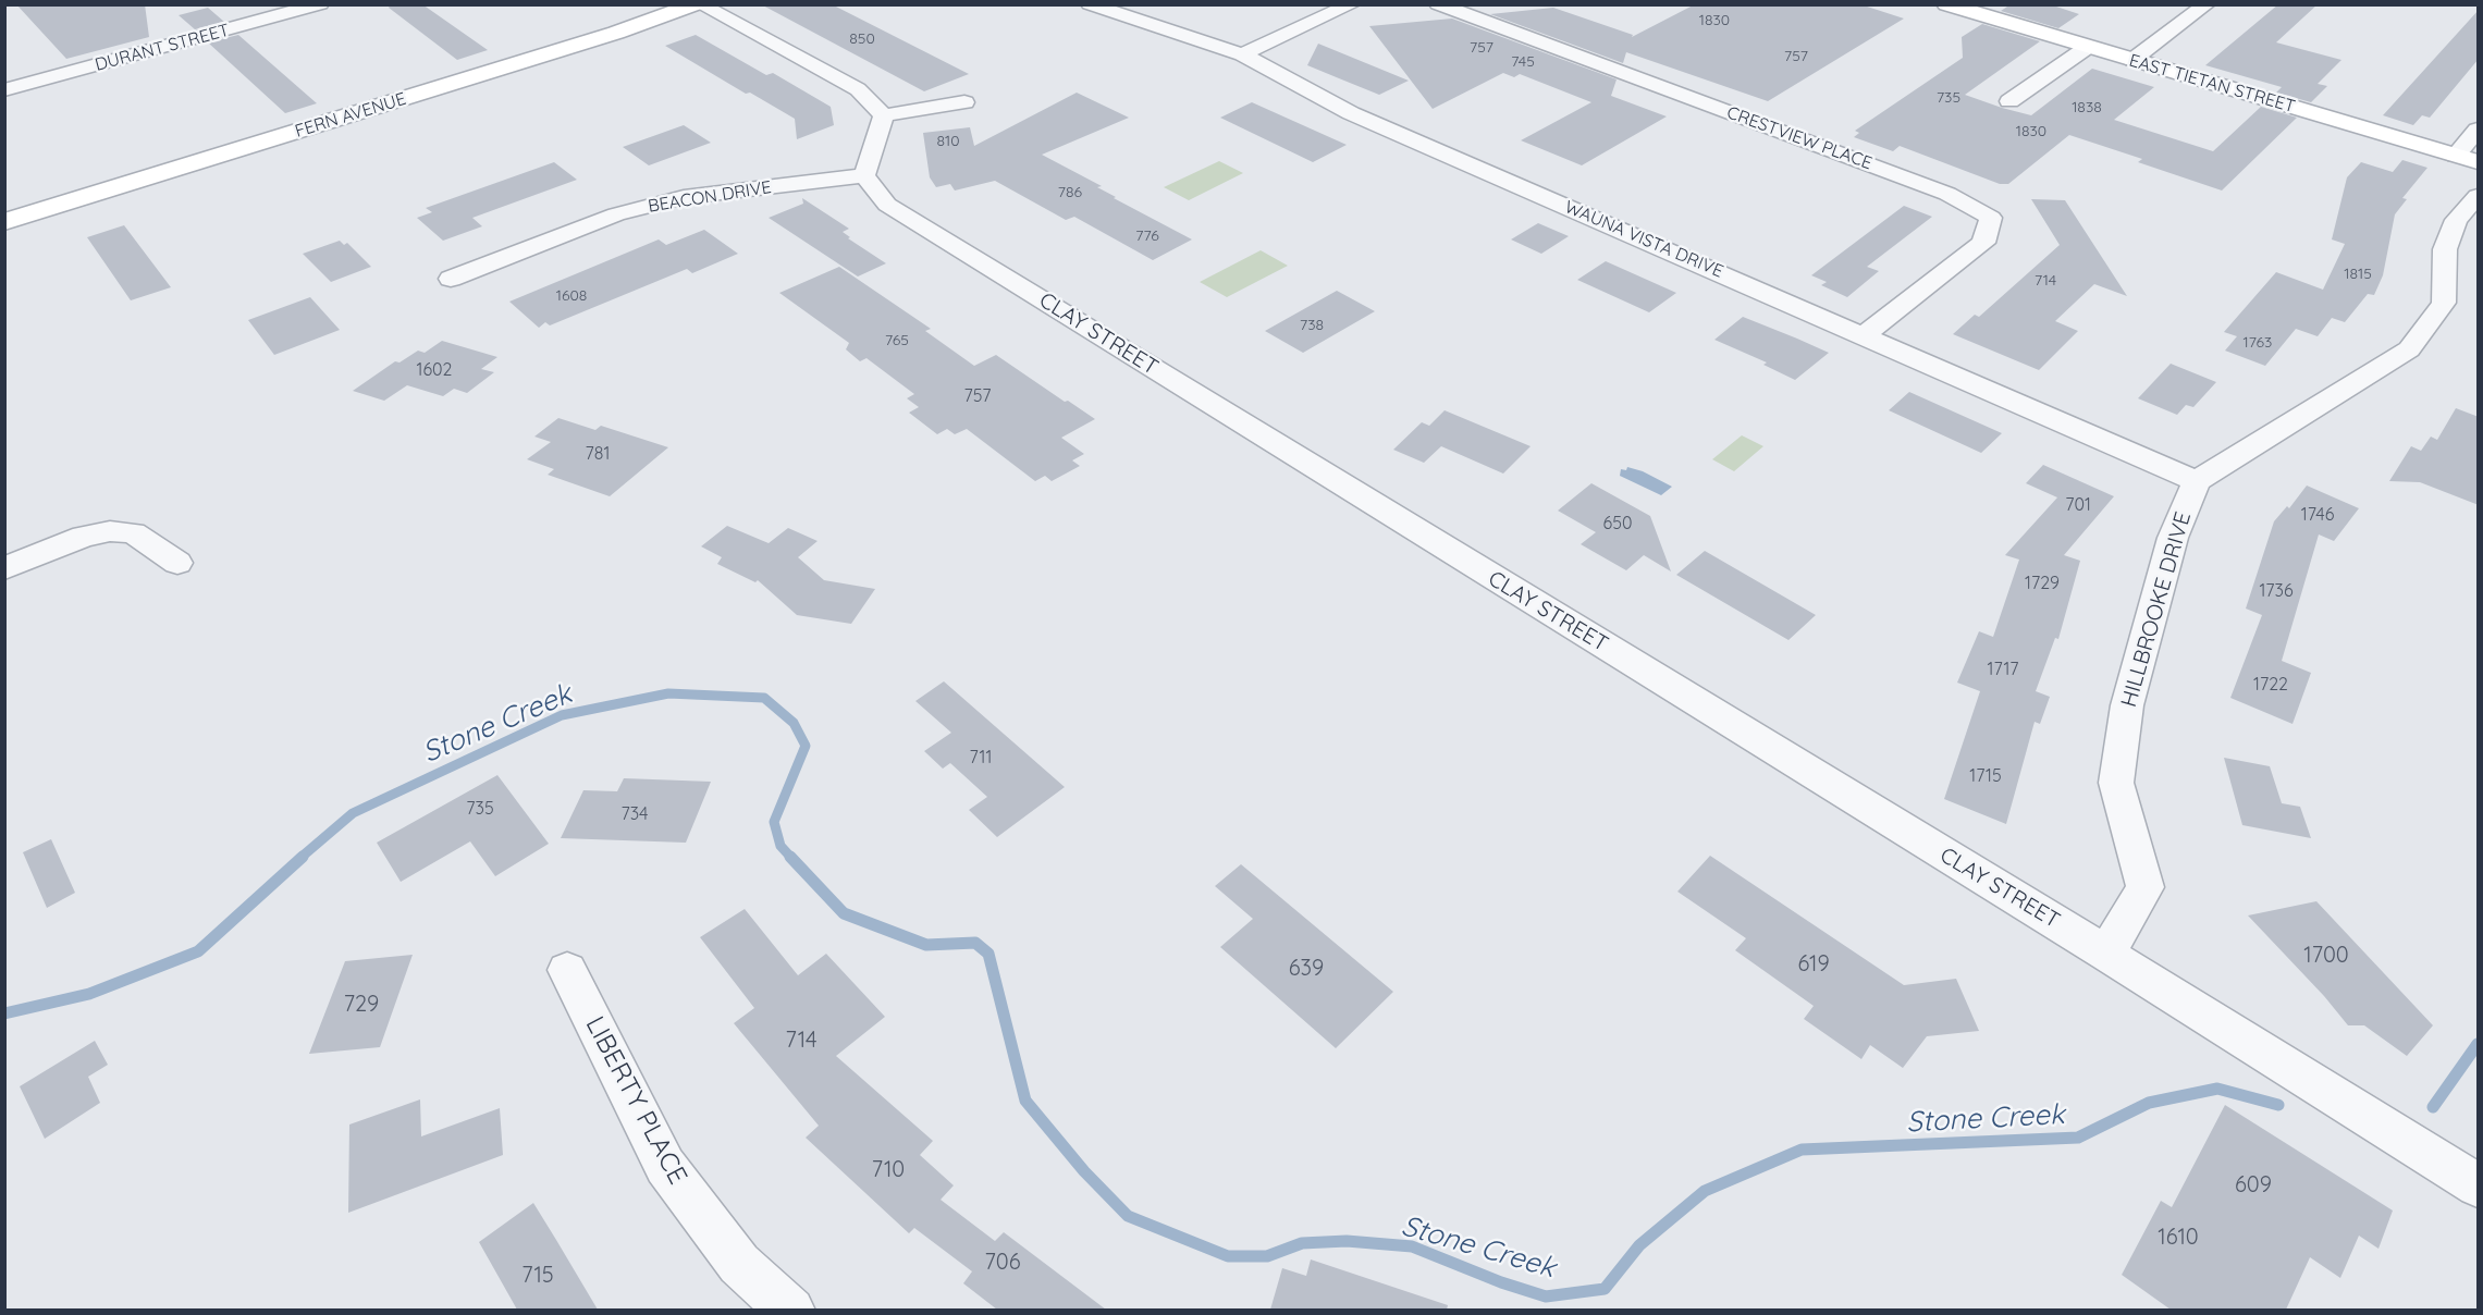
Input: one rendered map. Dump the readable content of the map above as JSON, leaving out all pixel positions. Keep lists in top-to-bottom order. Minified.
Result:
{"streets":{"main road":["EAST TIETAN STREET","FERN AVENUE"],"street":["DURANT STREET","CRESTVIEW PLACE","BEACON DRIVE","WAUNA VISTA DRIVE","CLAY STREET","HILLBROOKE DRIVE","LIBERTY PLACE"]},"crossings":[["CRESTVIEW PLACE","WAUNA VISTA DRIVE"],["BEACON DRIVE","CLAY STREET"],["WAUNA VISTA DRIVE","HILLBROOKE DRIVE"],["CLAY STREET","HILLBROOKE DRIVE"]],"water":["Stone Creek"],"house_numbers":["1830","850","757","757","745","735","1838","1830","810","786","776","1815","714","1608","738","765","1763","1602","757","781","701","1746","650","1729","1736","1717","1722","711","1715","735","734","1700","619","639","729","714","710","609","1610","706","715"]}
